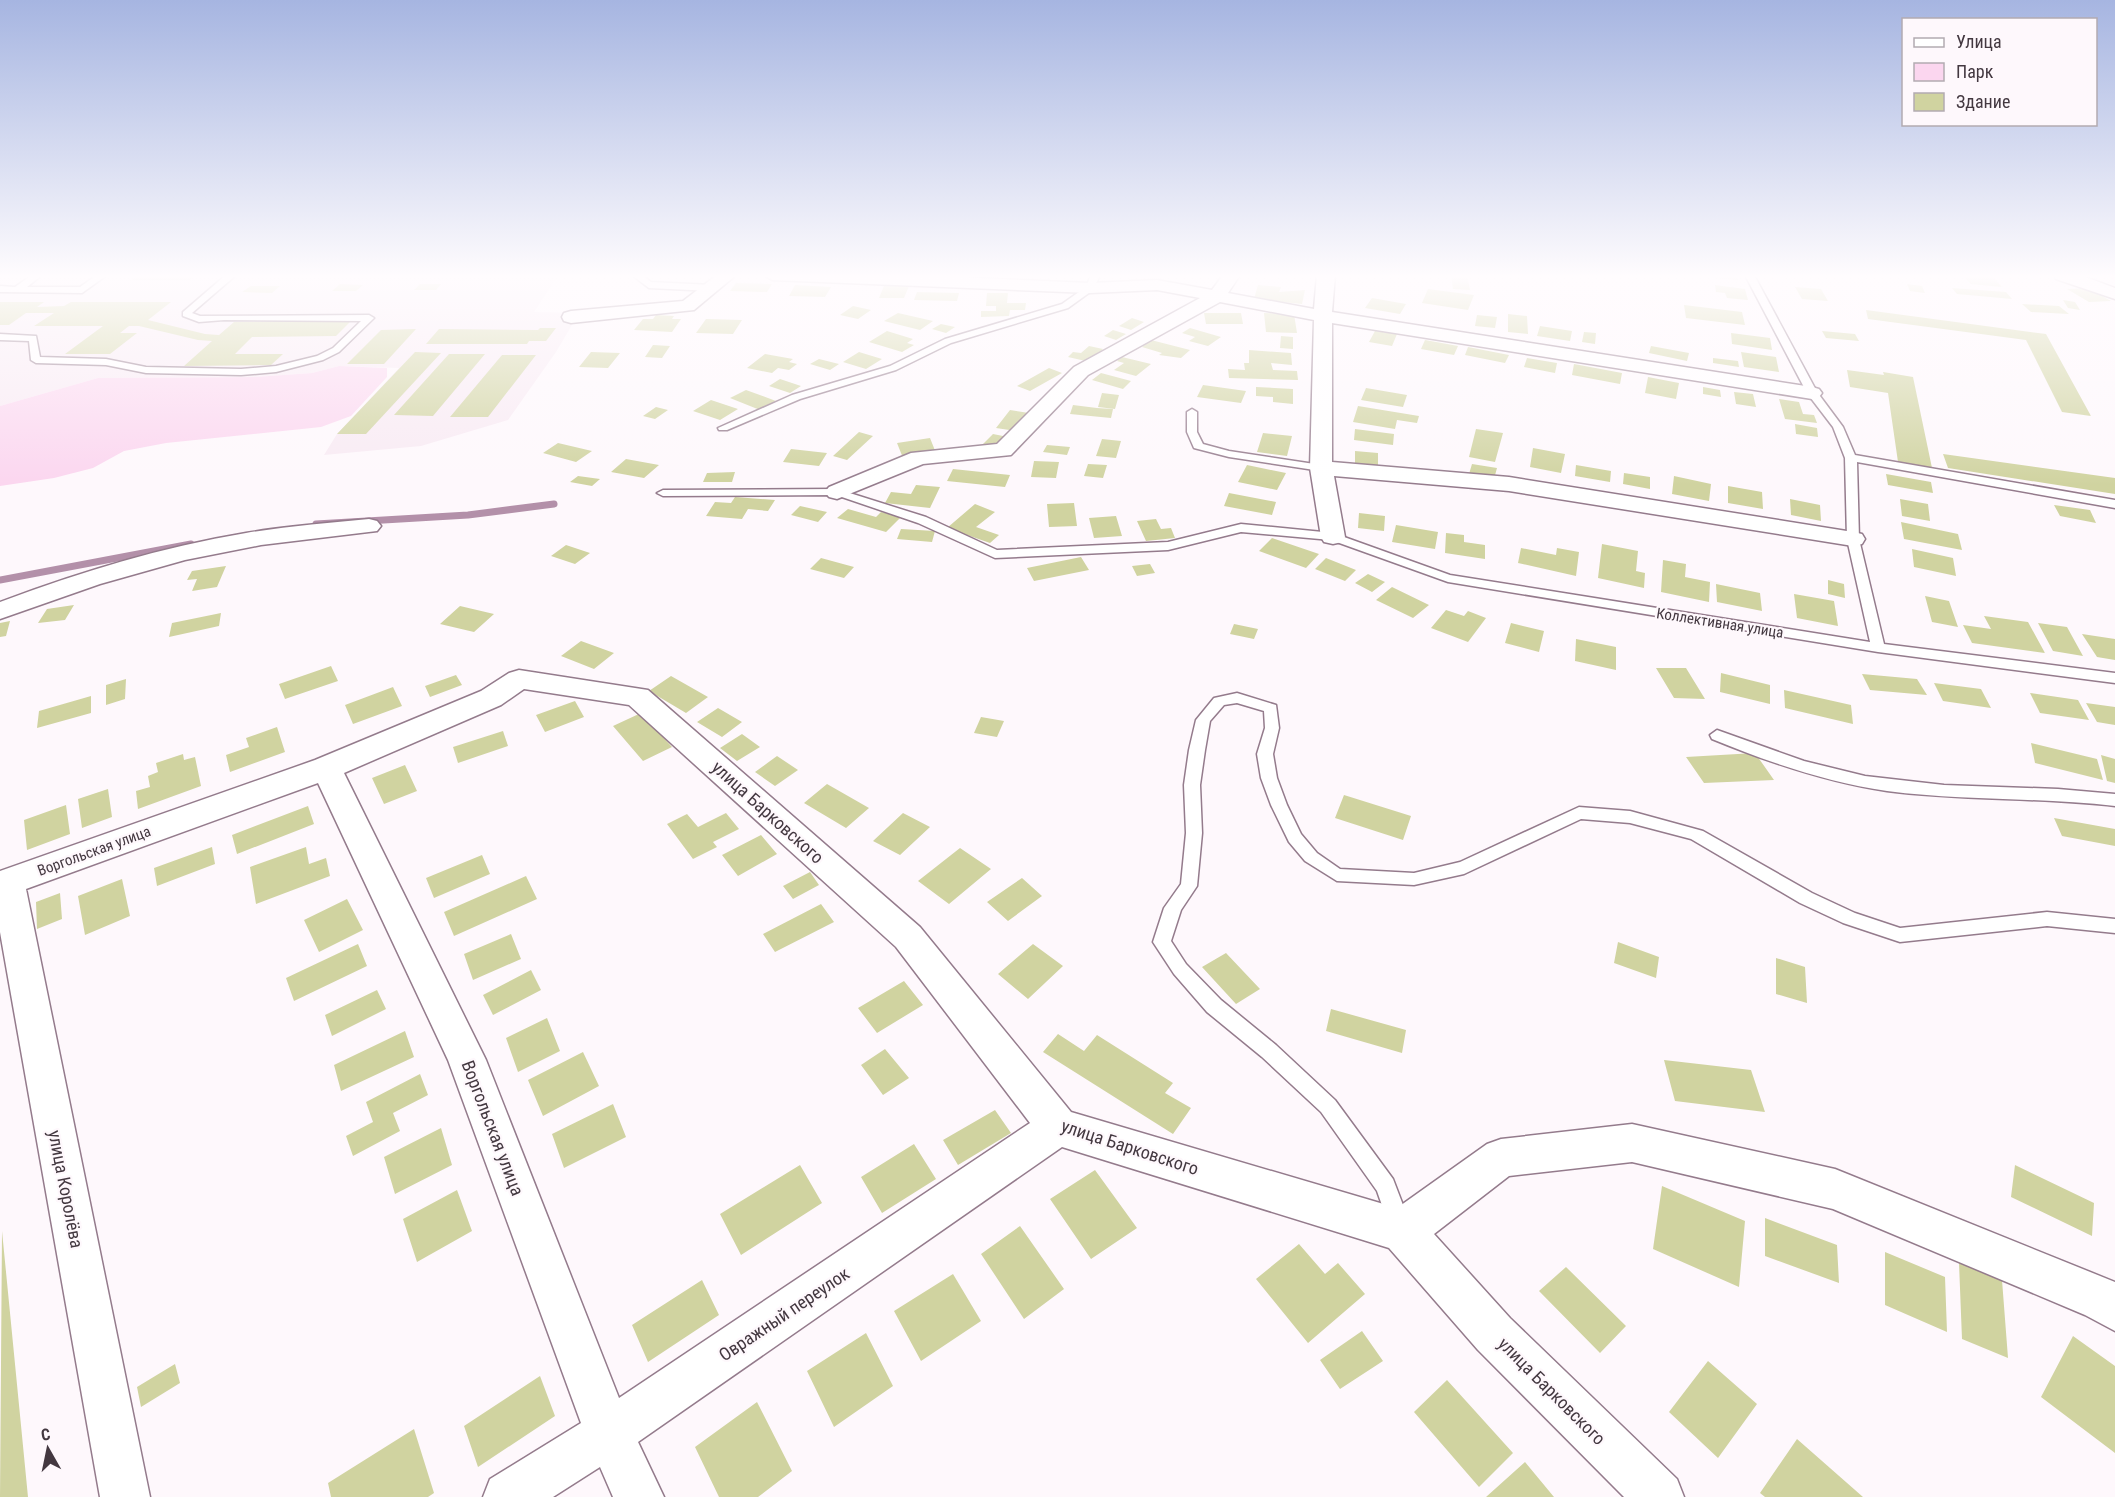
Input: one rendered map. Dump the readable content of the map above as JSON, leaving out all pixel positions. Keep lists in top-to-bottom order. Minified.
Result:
{"streets":{"street":["улица Барковского","Воргольская улица","улица Королёва","Овражный переулок"],"lane":["Коллективная улица"]},"crossings":[["улица Барковского","Воргольская улица"],["улица Барковского","Овражный переулок"],["Воргольская улица","улица Королёва"],["Воргольская улица","Овражный переулок"]],"legend":["Улица","Парк","Здание"],"north":"top"}
